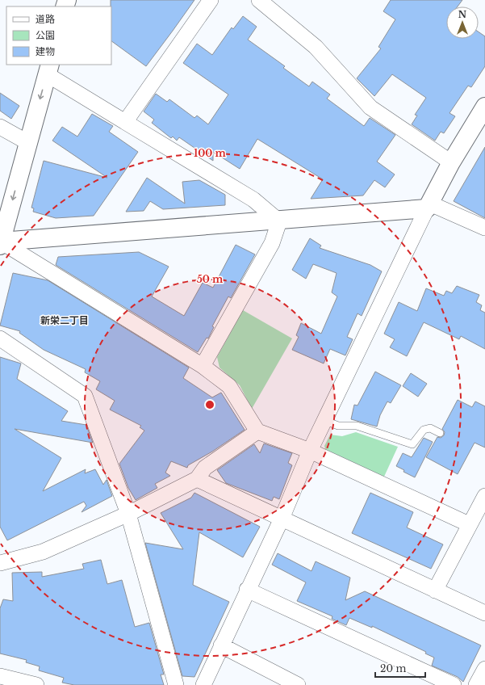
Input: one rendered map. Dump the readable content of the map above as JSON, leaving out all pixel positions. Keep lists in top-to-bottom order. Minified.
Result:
{"districts":["新栄二丁目"],"legend":["道路","公園","建物"],"scale_bar":"20 m","north":"top","rings":["100 m","50 m"]}
